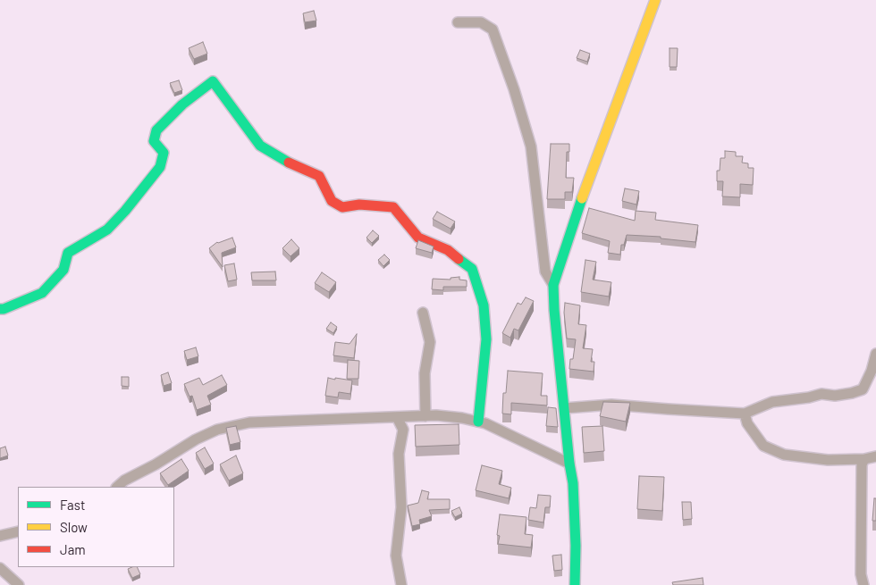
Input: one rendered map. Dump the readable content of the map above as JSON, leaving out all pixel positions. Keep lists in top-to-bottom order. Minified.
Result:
{"legend":["Fast","Slow","Jam"]}
